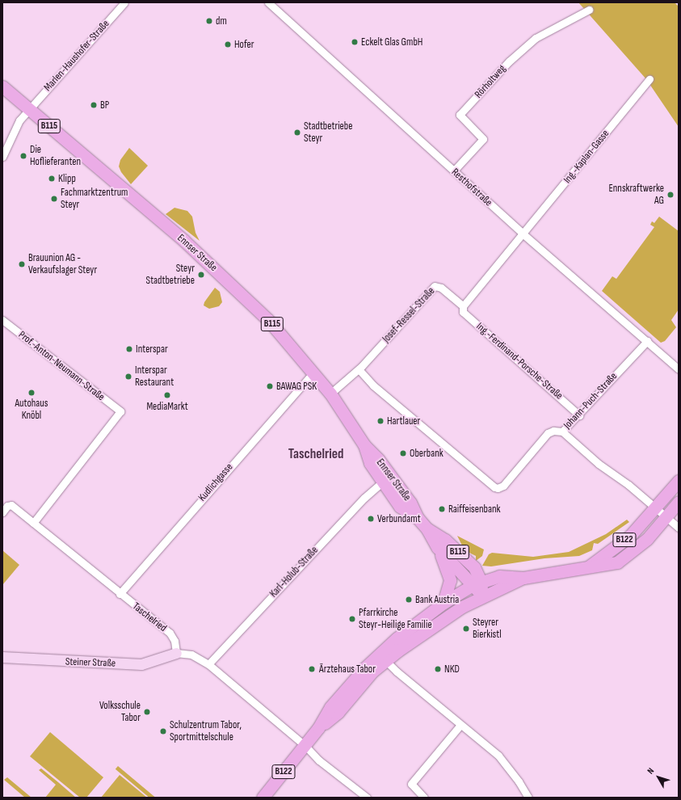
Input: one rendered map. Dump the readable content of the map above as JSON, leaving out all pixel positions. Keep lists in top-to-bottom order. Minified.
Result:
{"streets":{"main road":["B115","Ennser Straße","B122"],"street":["Marlen-Haushofer-Straße","Rörholtweg","Ing.-Kaplan-Gasse","Resthofstraße","Josef-Ressel-Straße","Ing.-Ferdinand-Porsche-Straße","Prof.-Anton-Neumann-Straße","Johann-Puch-Straße","Kudlichgasse","Karl-Holub-Straße","Taschelried","Steiner Straße"]},"crossings":[["Marlen-Haushofer-Straße","Ennser Straße"],["Rörholtweg","Resthofstraße"],["Ing.-Kaplan-Gasse","Resthofstraße"],["Resthofstraße","Johann-Puch-Straße"],["Ennser Straße","Josef-Ressel-Straße"],["Ennser Straße","Kudlichgasse"],["Ennser Straße","B122"],["Ennser Straße","Karl-Holub-Straße"],["Josef-Ressel-Straße","Ing.-Ferdinand-Porsche-Straße"],["Josef-Ressel-Straße","Johann-Puch-Straße"],["Ing.-Ferdinand-Porsche-Straße","Johann-Puch-Straße"],["Prof.-Anton-Neumann-Straße","Taschelried"],["Kudlichgasse","Taschelried"],["Taschelried","Steiner Straße"]],"districts":["Taschelried"],"places":["dm","Eckelt Glas GmbH","Hofer","BP","Stadtbetriebe Steyr","Die Hoflieferanten","Klipp","Ennskraftwerke AG","Fachmarktzentrum Steyr","Brauunion AG - Verkaufslager Steyr","Steyr Stadtbetriebe","Interspar","Interspar Restaurant","BAWAG PSK","Autohaus Knöbl","MediaMarkt","Hartlauer","Oberbank","Raiffeisenbank","Verbundamt","Bank Austria","Pfarrkirche Steyr-Heilige Familie","Steyrer Bierkistl","Ärztehaus Tabor","NKD","Volksschule Tabor","Schulzentrum Tabor, Sportmittelschule"],"north":"top left"}
